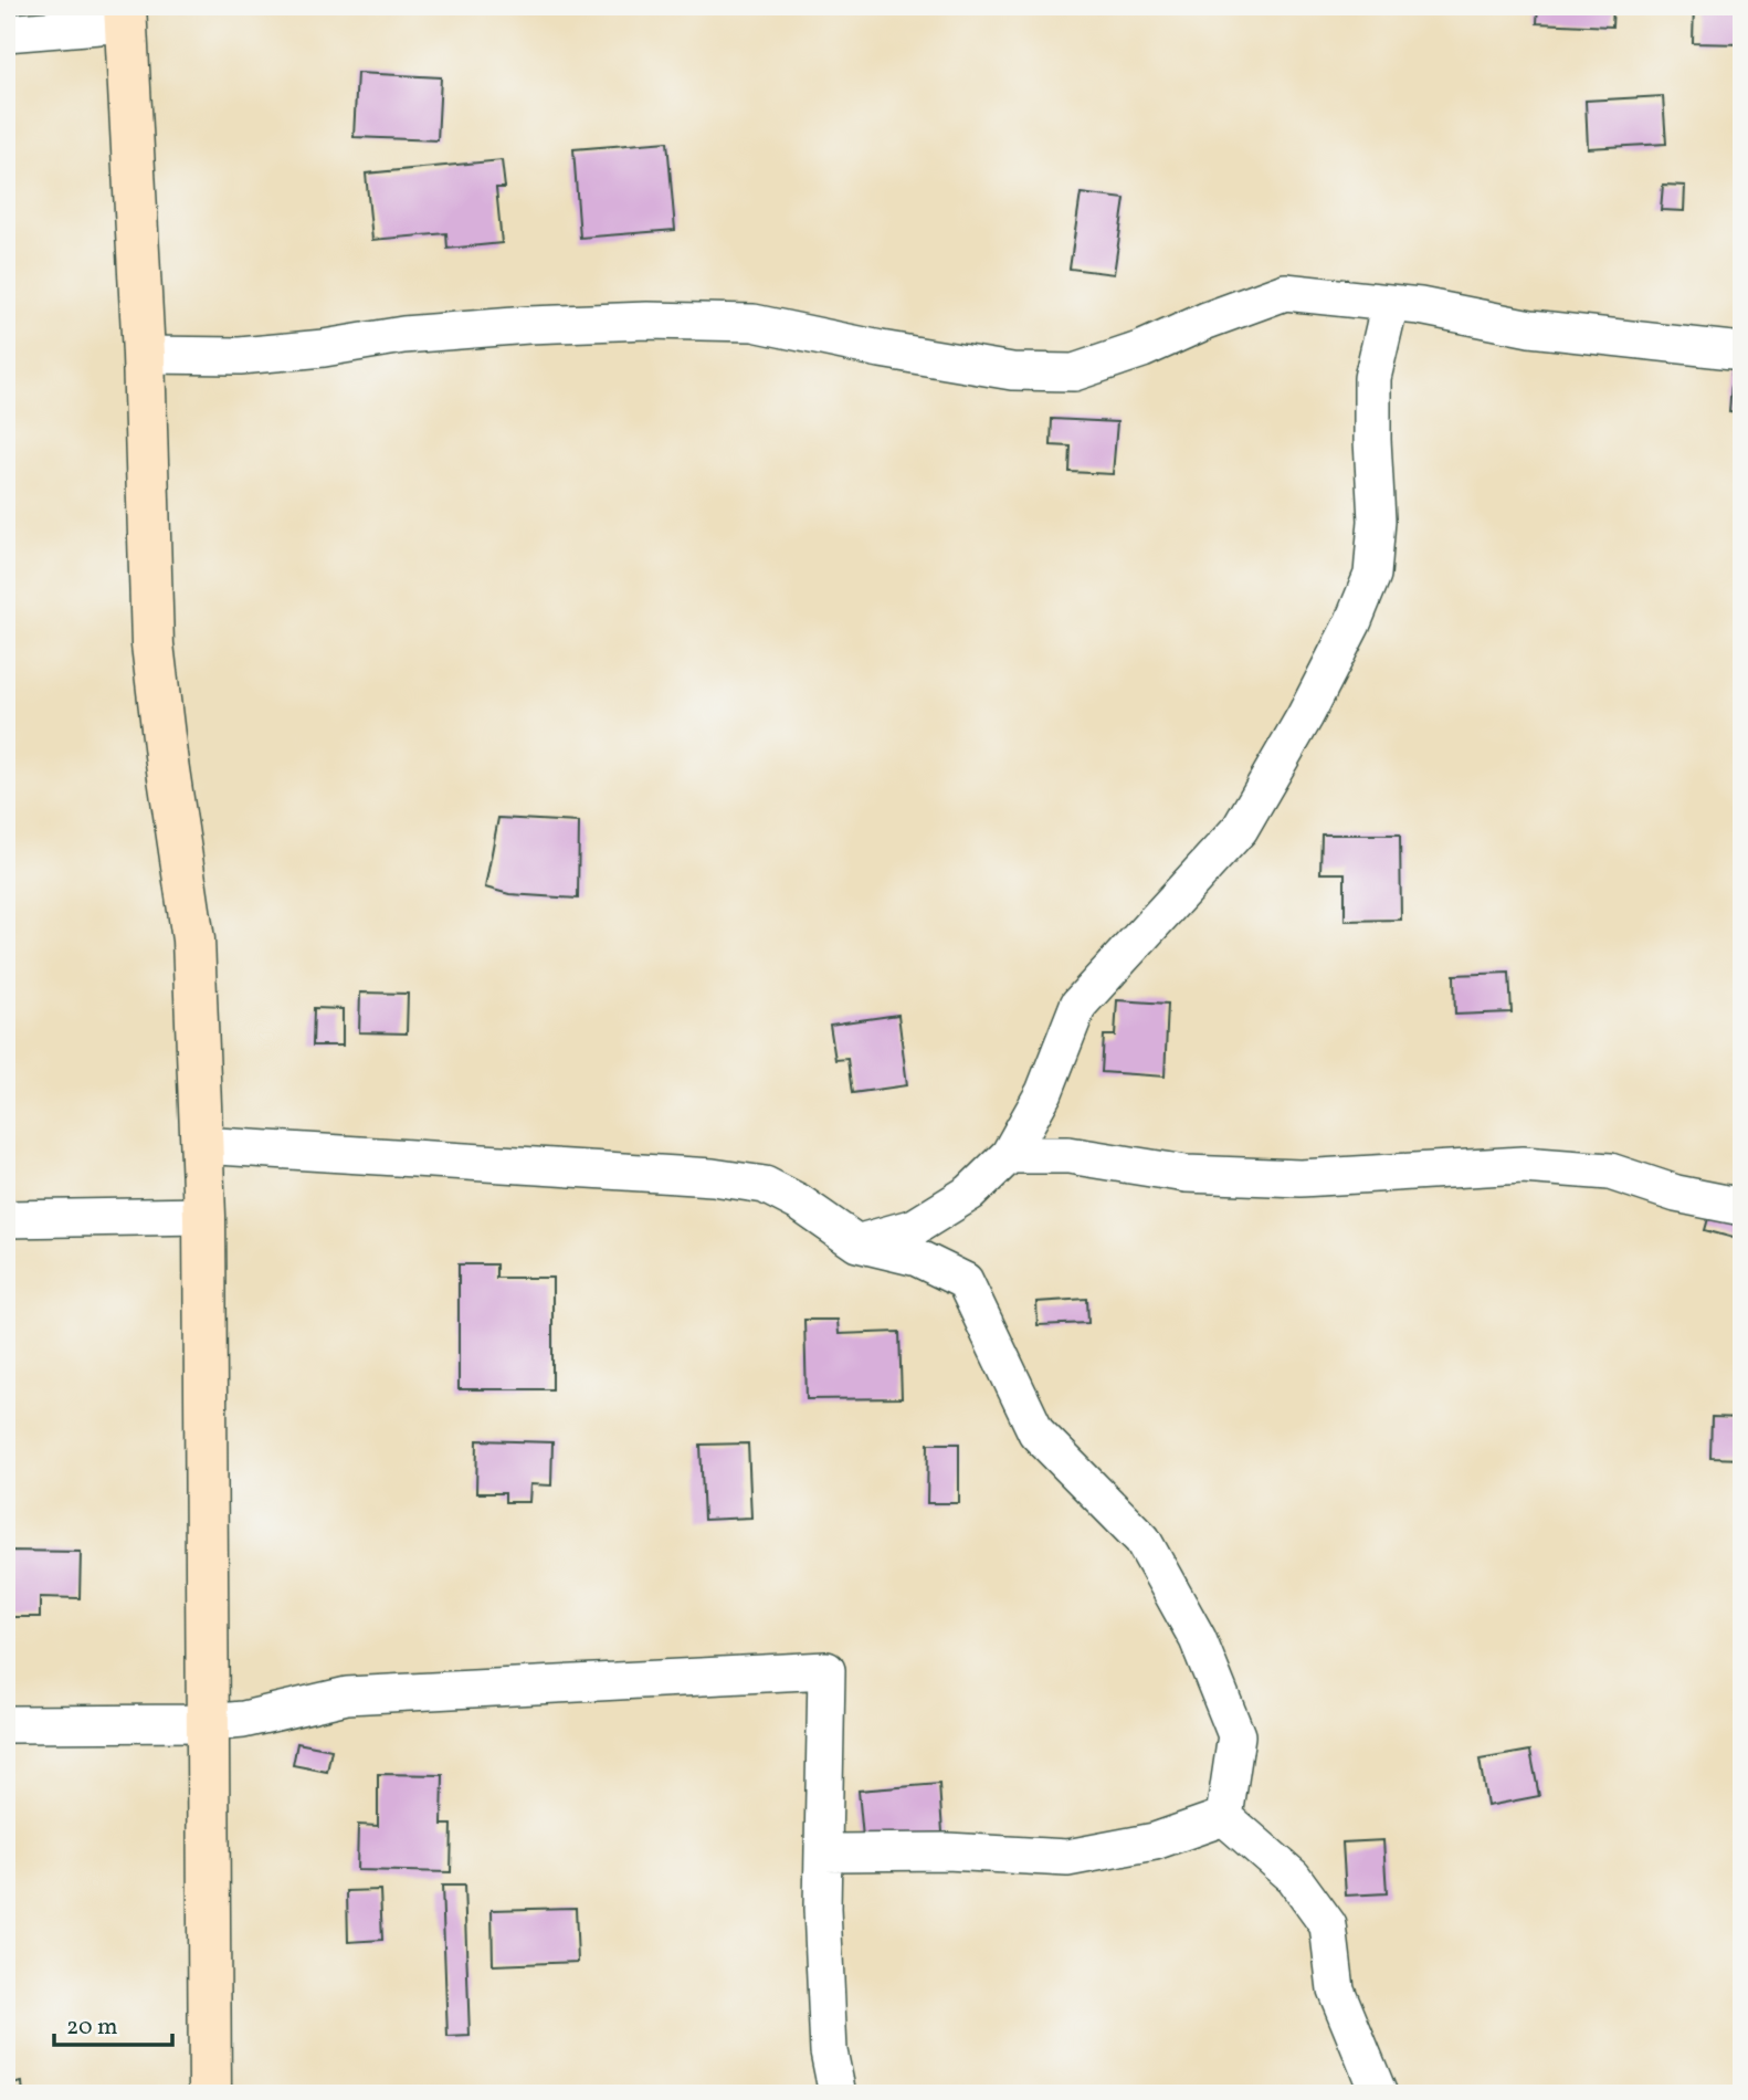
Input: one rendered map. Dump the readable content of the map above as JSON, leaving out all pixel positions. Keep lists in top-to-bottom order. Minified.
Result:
{"scale_bar":"20 m"}
